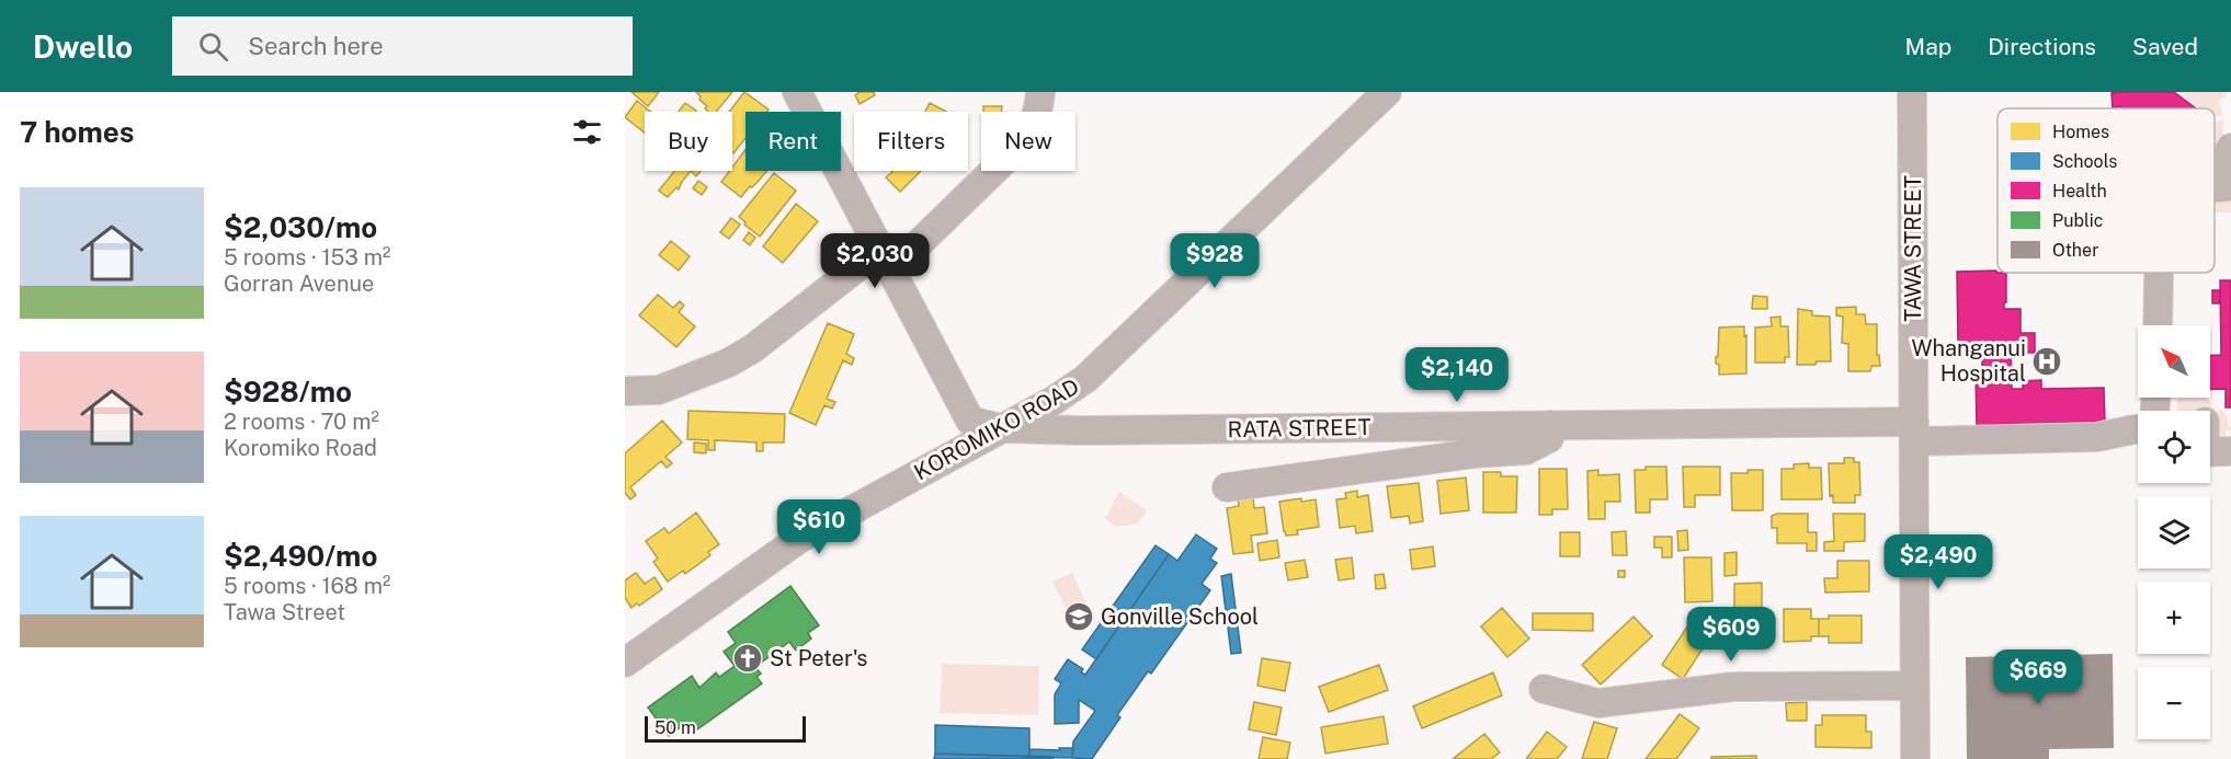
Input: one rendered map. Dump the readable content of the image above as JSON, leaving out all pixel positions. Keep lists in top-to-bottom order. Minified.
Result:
{"streets":{"street":["TAWA STREET","RATA STREET","KOROMIKO ROAD"]},"crossings":[["TAWA STREET","RATA STREET"],["RATA STREET","KOROMIKO ROAD"]],"places":{"hospital":["Whanganui Hospital"],"school or university":["Gonville School"],"church":["St Peter's"]},"legend":["Homes","Schools","Health","Public","Other"],"scale_bar":"50 m","north":"top left","page":{"header":"Dwello","search":"Search here","nav":["Map","Directions","Saved"],"heading":"7 homes","chip":["Buy","Rent","Filters","New"],"list":[{"name":"$2,030/mo","note":"5 rooms · 153 m² · Gorran Avenue"},{"name":"$928/mo","note":"2 rooms · 70 m² · Koromiko Road"},{"name":"$2,490/mo","note":"5 rooms · 168 m² · Tawa Street"}],"price":["$2,030","$928","$2,140","$610","$2,490","$609","$669"],"map_buttons":["+","−"],"scale":"50 m"}}
